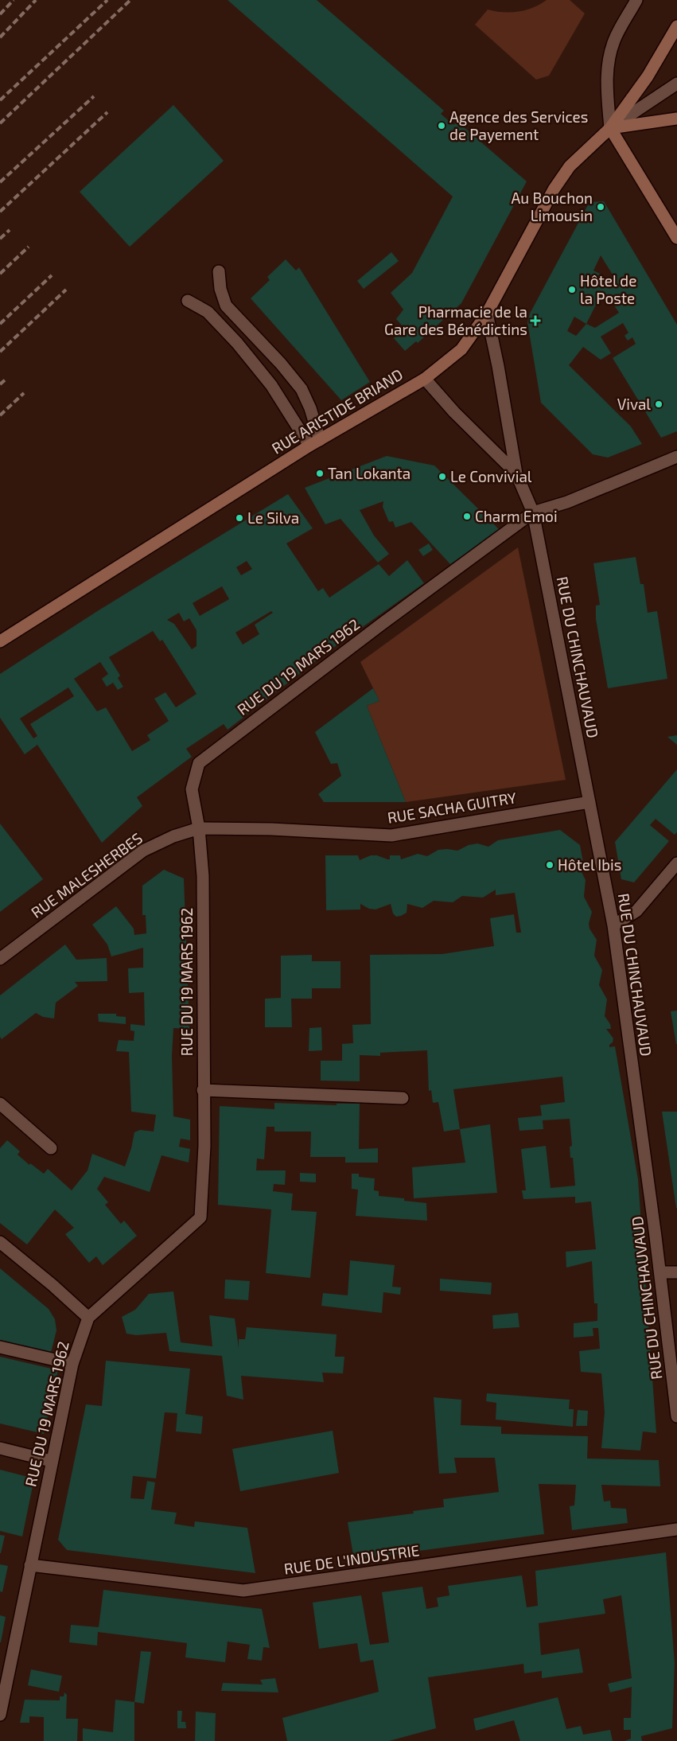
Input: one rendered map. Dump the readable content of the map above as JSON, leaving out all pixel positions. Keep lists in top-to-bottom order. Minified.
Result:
{"streets":{"street":["RUE ARISTIDE BRIAND","RUE DU CHINCHAUVAUD","RUE DU 19 MARS 1962","RUE SACHA GUITRY","RUE MALESHERBES","RUE DE L'INDUSTRIE"]},"crossings":[["RUE ARISTIDE BRIAND","RUE DU CHINCHAUVAUD"],["RUE DU CHINCHAUVAUD","RUE DU 19 MARS 1962"],["RUE DU CHINCHAUVAUD","RUE SACHA GUITRY"],["RUE DU 19 MARS 1962","RUE SACHA GUITRY"],["RUE DU 19 MARS 1962","RUE MALESHERBES"],["RUE DU 19 MARS 1962","RUE DE L'INDUSTRIE"],["RUE SACHA GUITRY","RUE MALESHERBES"]],"places":{"other":["Agence des Services de Payement","Au Bouchon Limousin","Hôtel de la Poste","Vival","Tan Lokanta","Le Convivial","Charm Emoi","Le Silva","Hôtel Ibis"],"health":["Pharmacie de la Gare des Bénédictins"]}}
